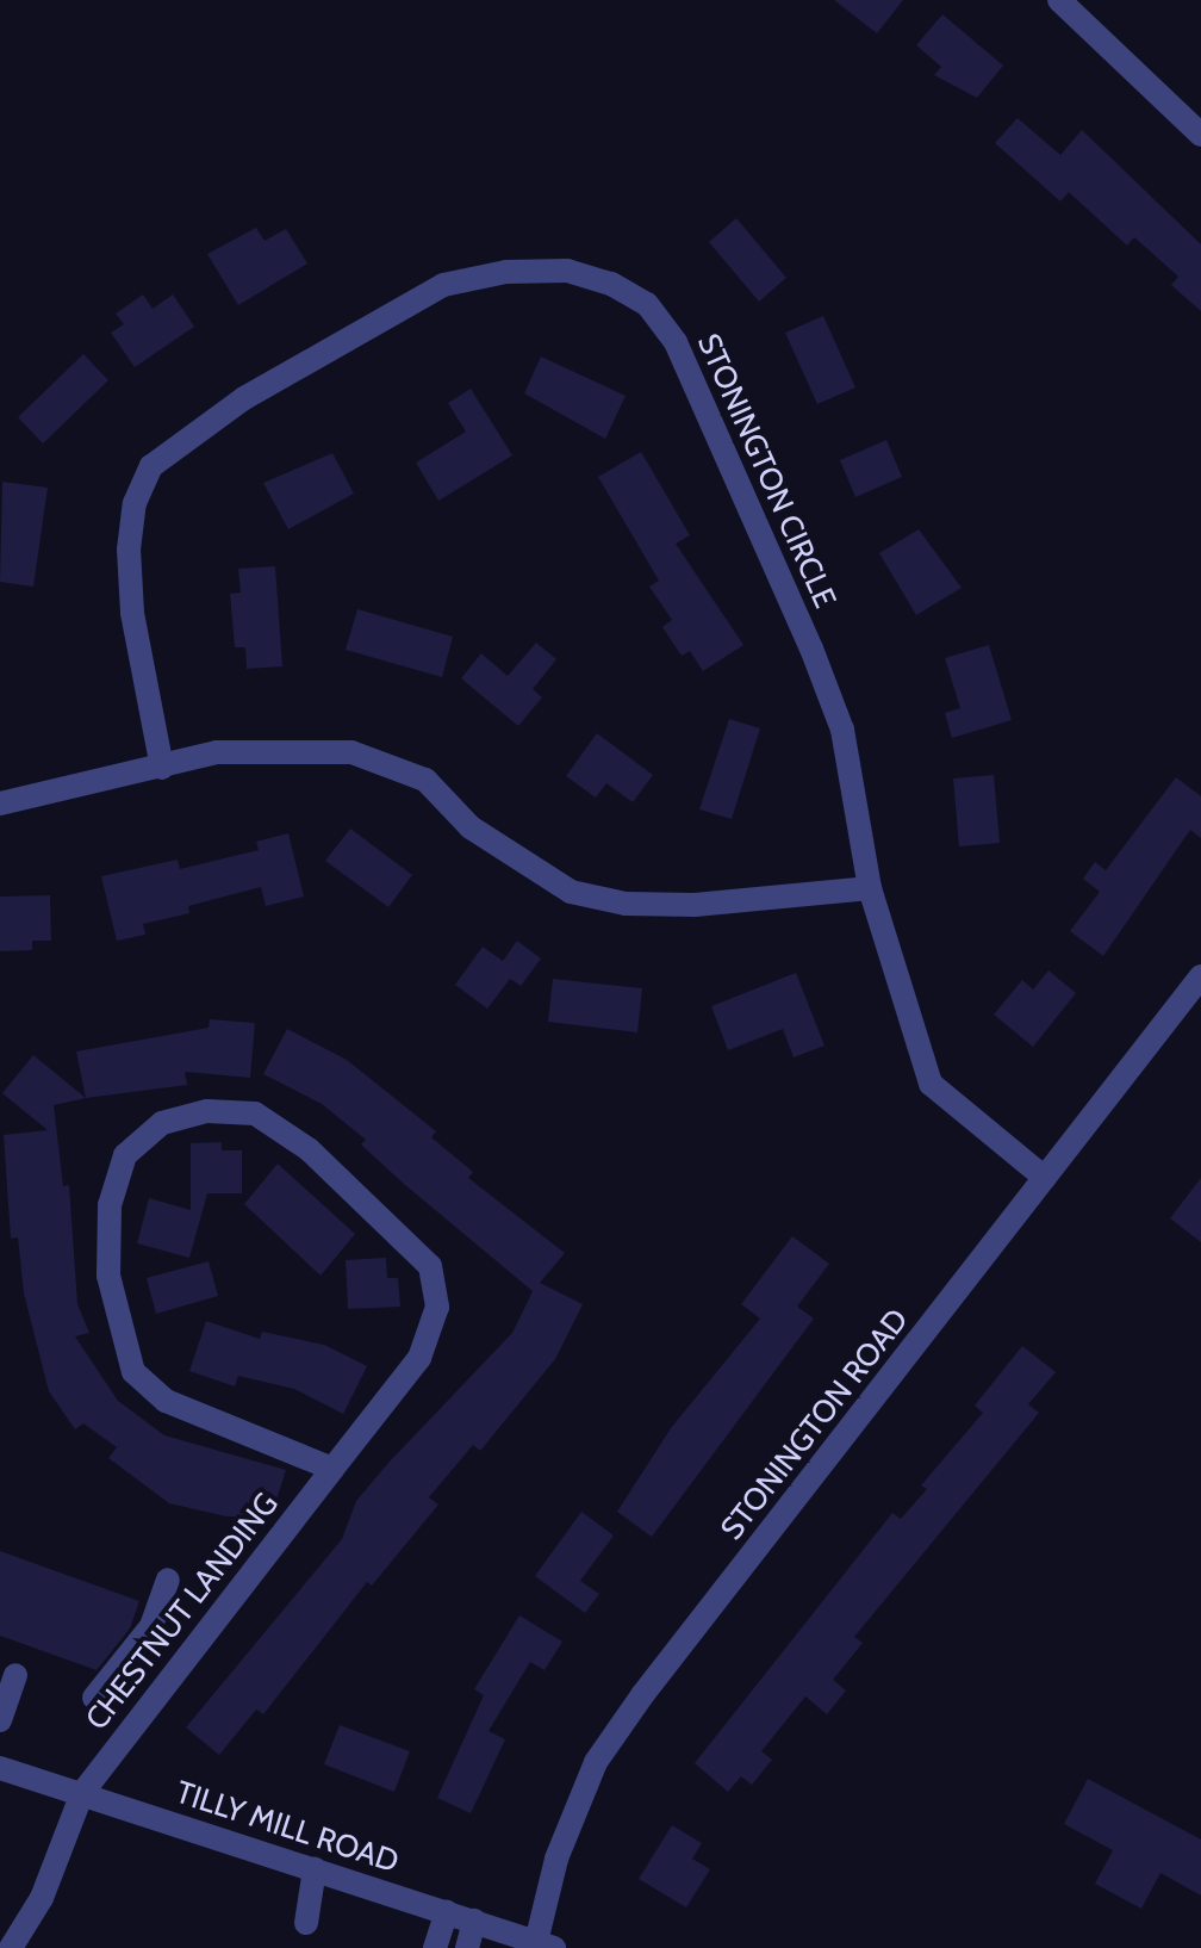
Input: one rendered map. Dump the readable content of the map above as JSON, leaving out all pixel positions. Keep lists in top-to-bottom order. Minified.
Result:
{"streets":{"street":["STONINGTON CIRCLE","STONINGTON ROAD","CHESTNUT LANDING","TILLY MILL ROAD"]},"crossings":[["STONINGTON CIRCLE","STONINGTON ROAD"],["STONINGTON ROAD","TILLY MILL ROAD"],["CHESTNUT LANDING","TILLY MILL ROAD"]]}
